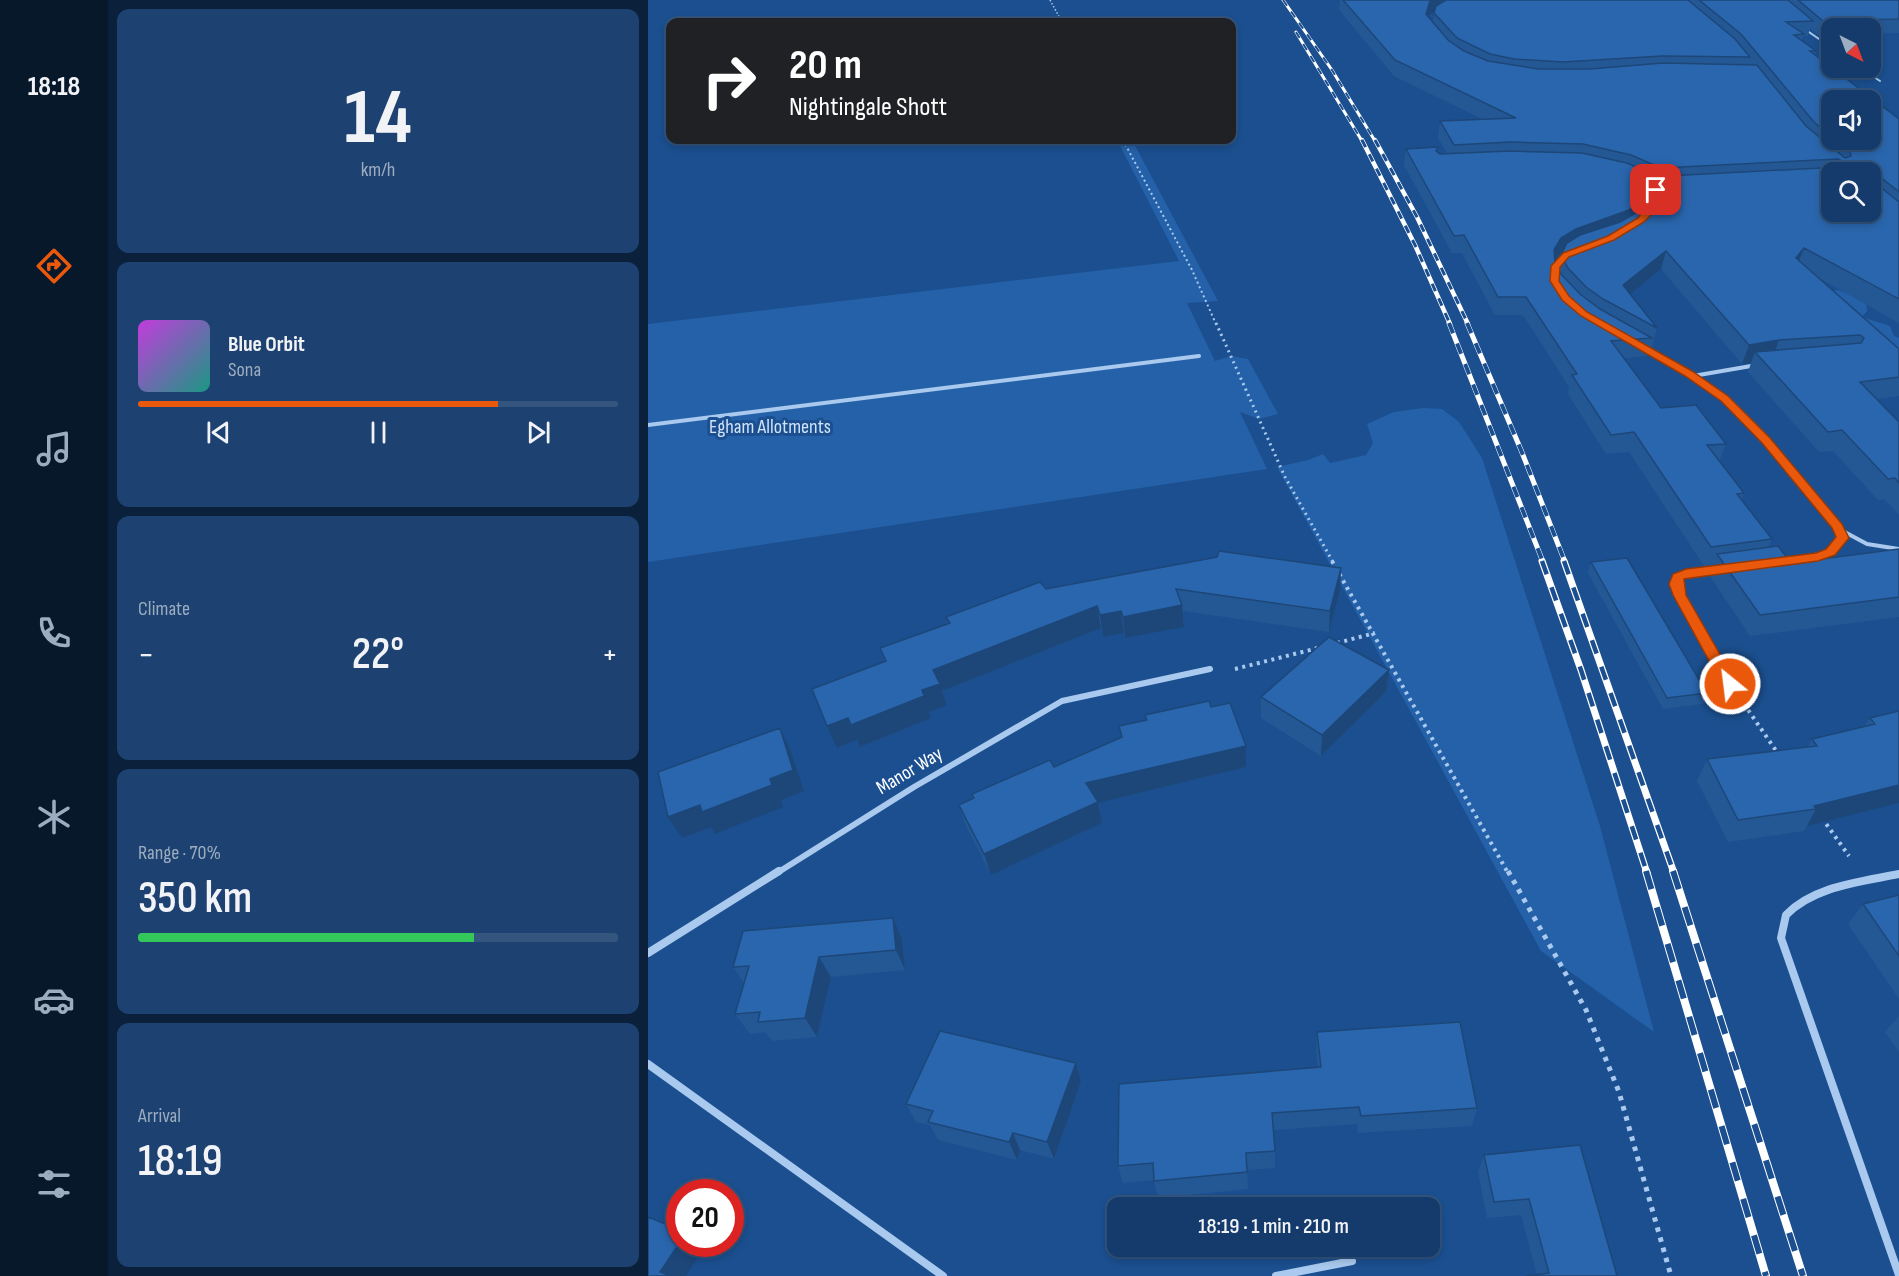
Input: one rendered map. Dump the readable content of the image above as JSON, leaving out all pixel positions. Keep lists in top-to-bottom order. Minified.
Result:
{"streets":{"street":["Manor Way"]},"parks":["Egham Allotments"],"north":"bottom right","page":{"tabs":"18:18","tile":[["14","km/h"],"Climate",["Range · 70%","350 km"],["Arrival","18:19"]],"turn":["20 m","Nightingale Shott"],"song":["Blue Orbit","Sona"],"heat":["−","22°","+"],"limit":"20","trip":"18:19 · 1 min · 210 m"}}
